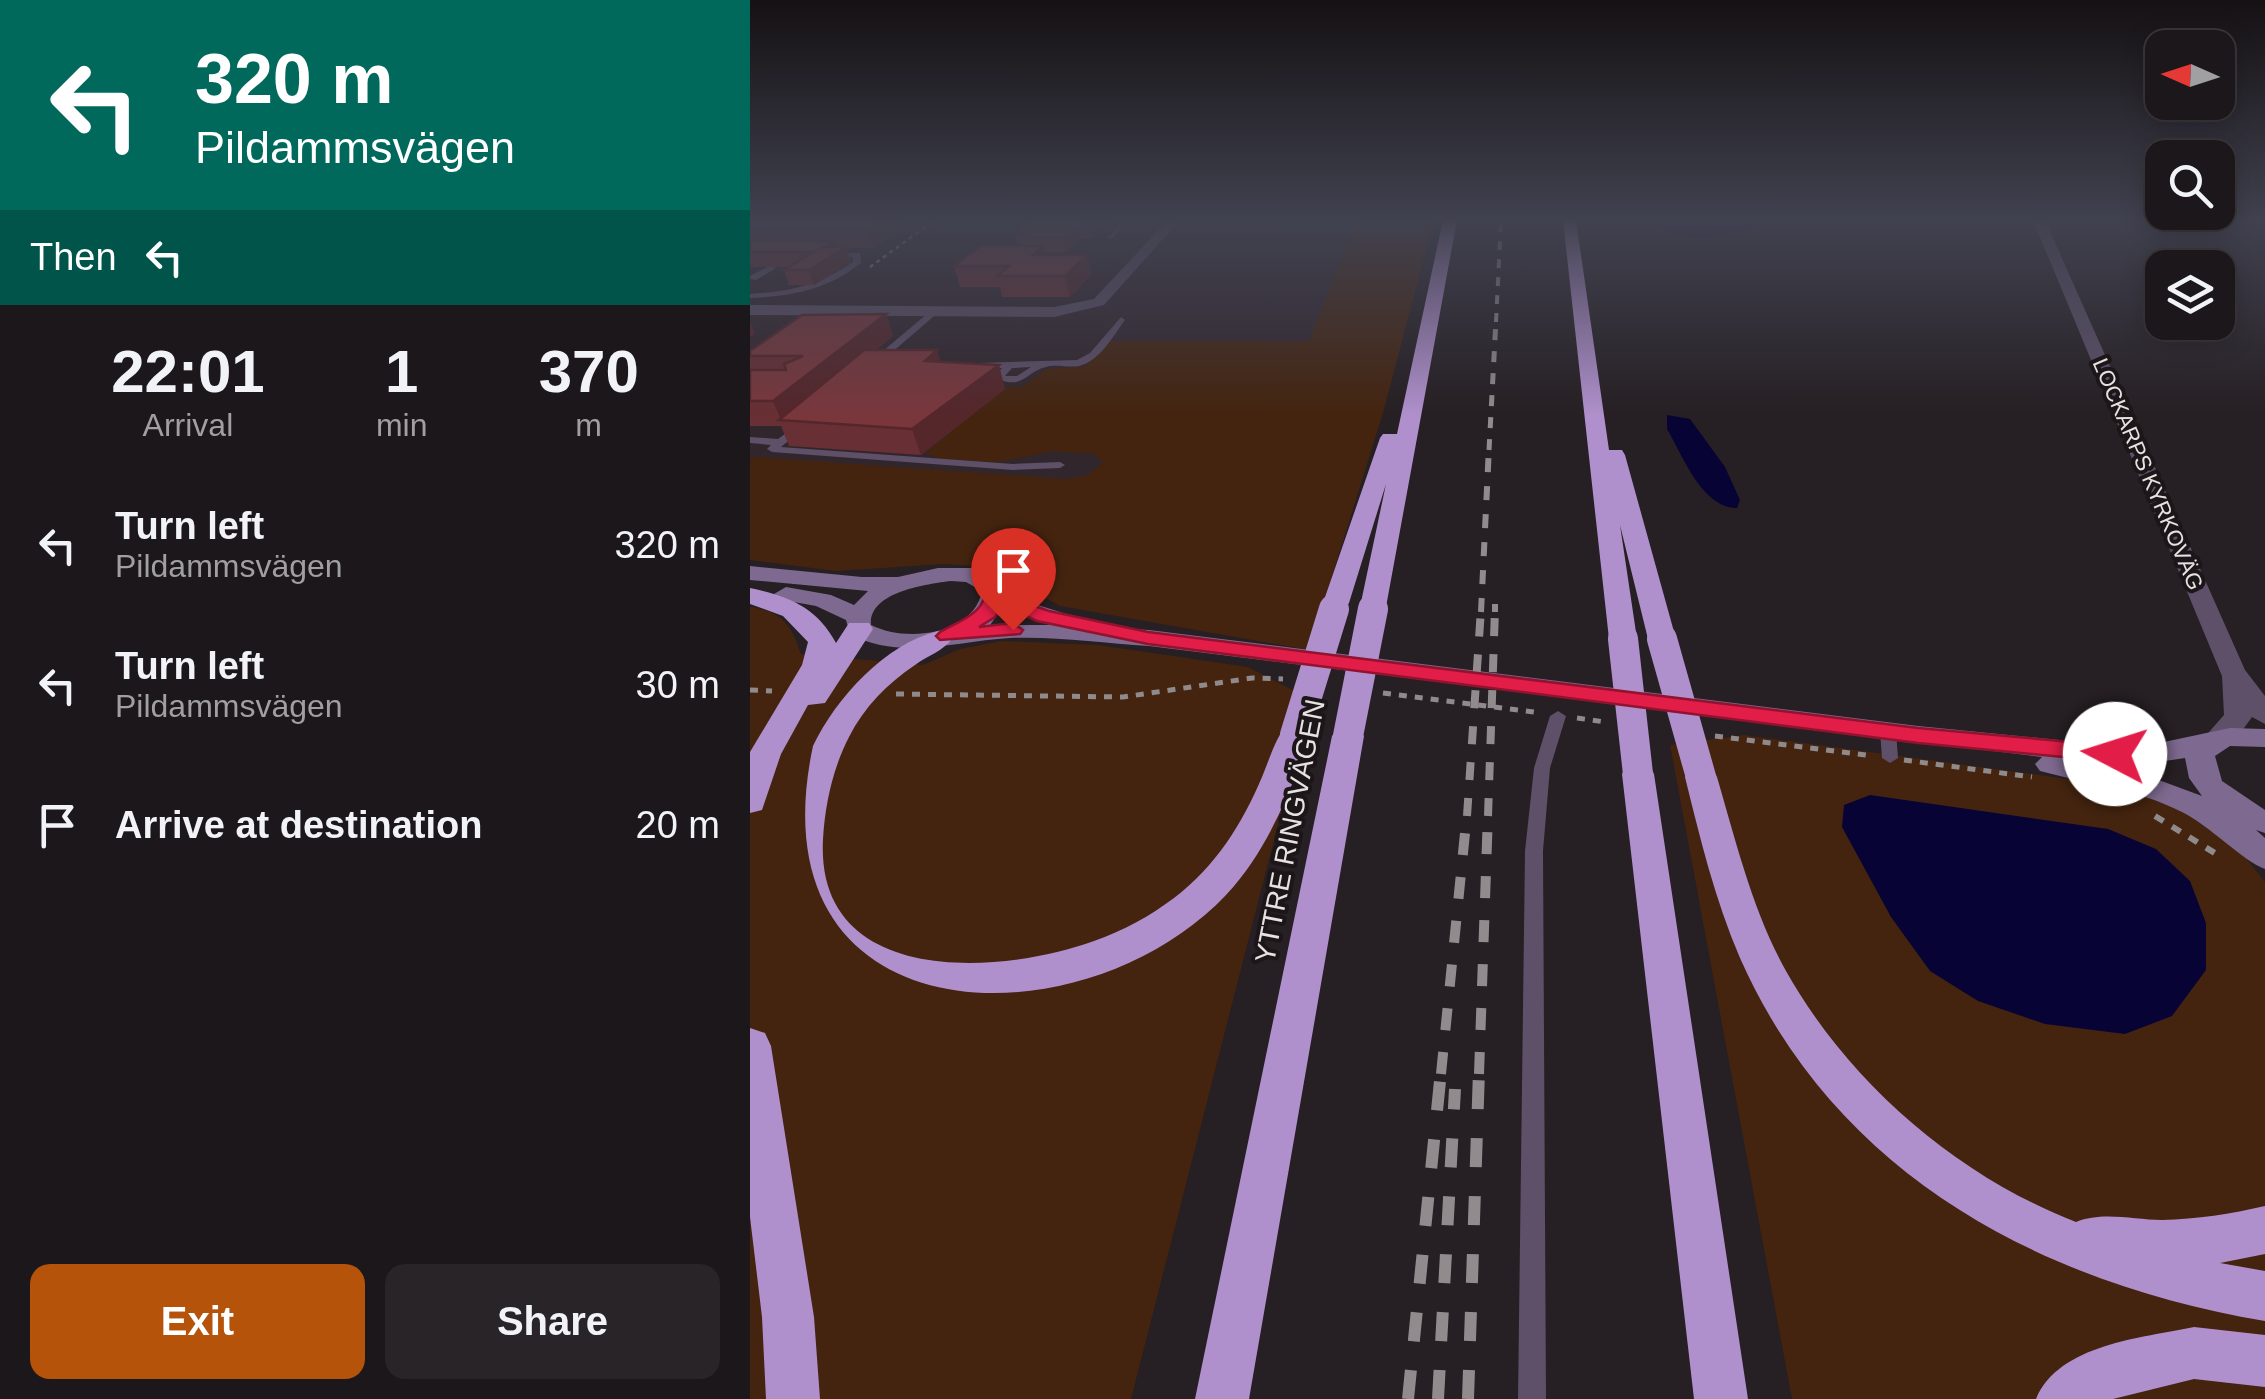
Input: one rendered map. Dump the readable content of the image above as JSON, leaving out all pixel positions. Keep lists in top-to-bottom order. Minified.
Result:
{"streets":{"highway":["YTTRE RINGVÄGEN"],"street":["LOCKARPS KYRKOVÄG"]},"north":"left","page":{"turn":["320 m","Pildammsvägen"],"then":"Then","eta":["22:01","Arrival","1","min","370","m"],"list":[{"name":"Turn left","note":"Pildammsvägen","value":"320 m"},{"name":"Turn left","note":"Pildammsvägen","value":"30 m"},{"name":"Arrive at destination","value":"20 m"}],"buttons":["Exit","Share"]}}
